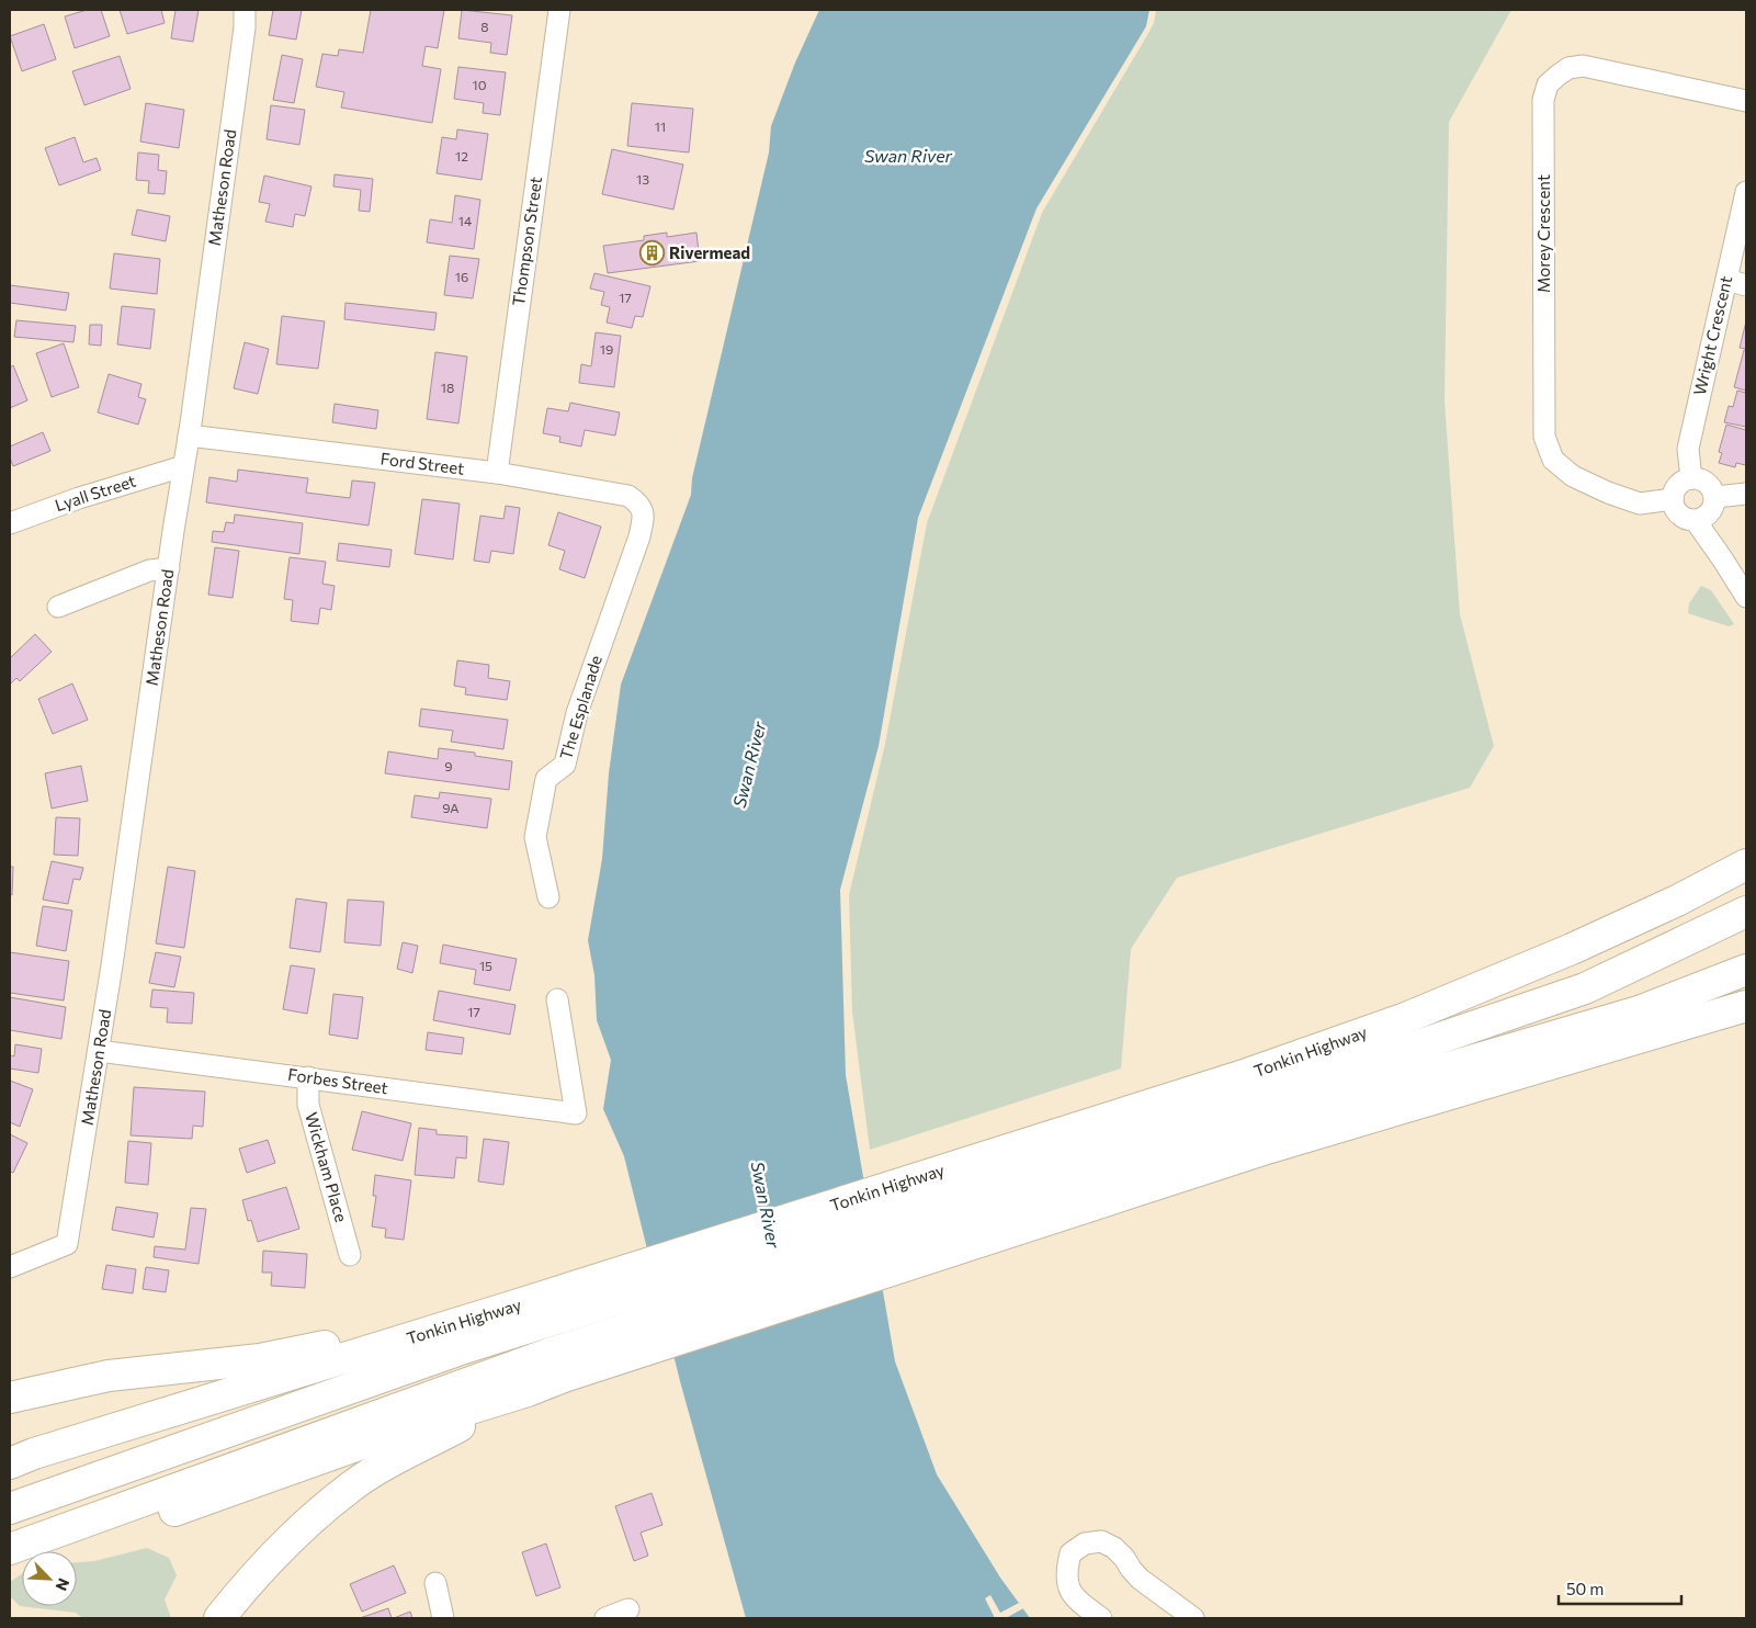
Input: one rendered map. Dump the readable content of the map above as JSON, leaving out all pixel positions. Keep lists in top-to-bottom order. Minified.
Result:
{"streets":{"highway":["Tonkin Highway"],"street":["Matheson Road","Morey Crescent","Thompson Street","Wright Crescent","Ford Street","Lyall Street","The Esplanade","Forbes Street","Wickham Place"]},"crossings":[["Matheson Road","Ford Street"],["Matheson Road","Lyall Street"],["Matheson Road","Forbes Street"],["Morey Crescent","Wright Crescent"],["Thompson Street","Ford Street"],["Ford Street","The Esplanade"],["Forbes Street","Wickham Place"]],"water":["Swan River"],"places":{"building":["Rivermead"]},"house_numbers":["8","10","11","12","13","14","16","17","19","18","9","9A","15","17"],"scale_bar":"50 m","north":"bottom right"}
